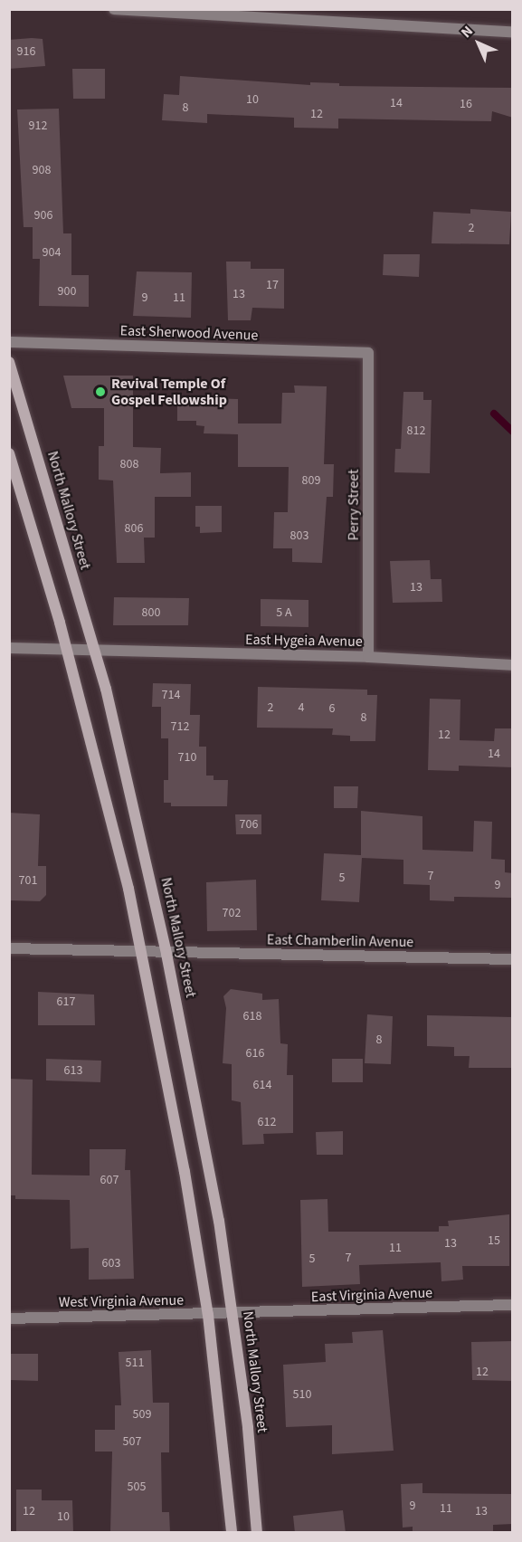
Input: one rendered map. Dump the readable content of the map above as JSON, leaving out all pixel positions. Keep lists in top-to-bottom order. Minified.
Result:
{"streets":{"main road":["North Mallory Street"],"street":["East Sherwood Avenue","Perry Street","East Hygeia Avenue","East Chamberlin Avenue","East Virginia Avenue","West Virginia Avenue"]},"crossings":[["East Sherwood Avenue","Perry Street"],["Perry Street","East Hygeia Avenue"],["North Mallory Street","East Hygeia Avenue"],["North Mallory Street","East Chamberlin Avenue"],["North Mallory Street","East Virginia Avenue"],["North Mallory Street","West Virginia Avenue"],["East Virginia Avenue","West Virginia Avenue"]],"places":["Revival Temple Of Gospel Fellowship"],"house_numbers":["916","10","14","16","8","12","912","908","906","2","904","17","900","13","9","11","812","808","809","806","803","13","800","5 A","714","2","4","6","8","712","12","14","710","706","7","5","701","9","702","617","618","8","616","613","614","612","607","15","13","11","7","5","603","511","12","510","509","507","505","9","11","12","13","10"],"north":"top left"}
